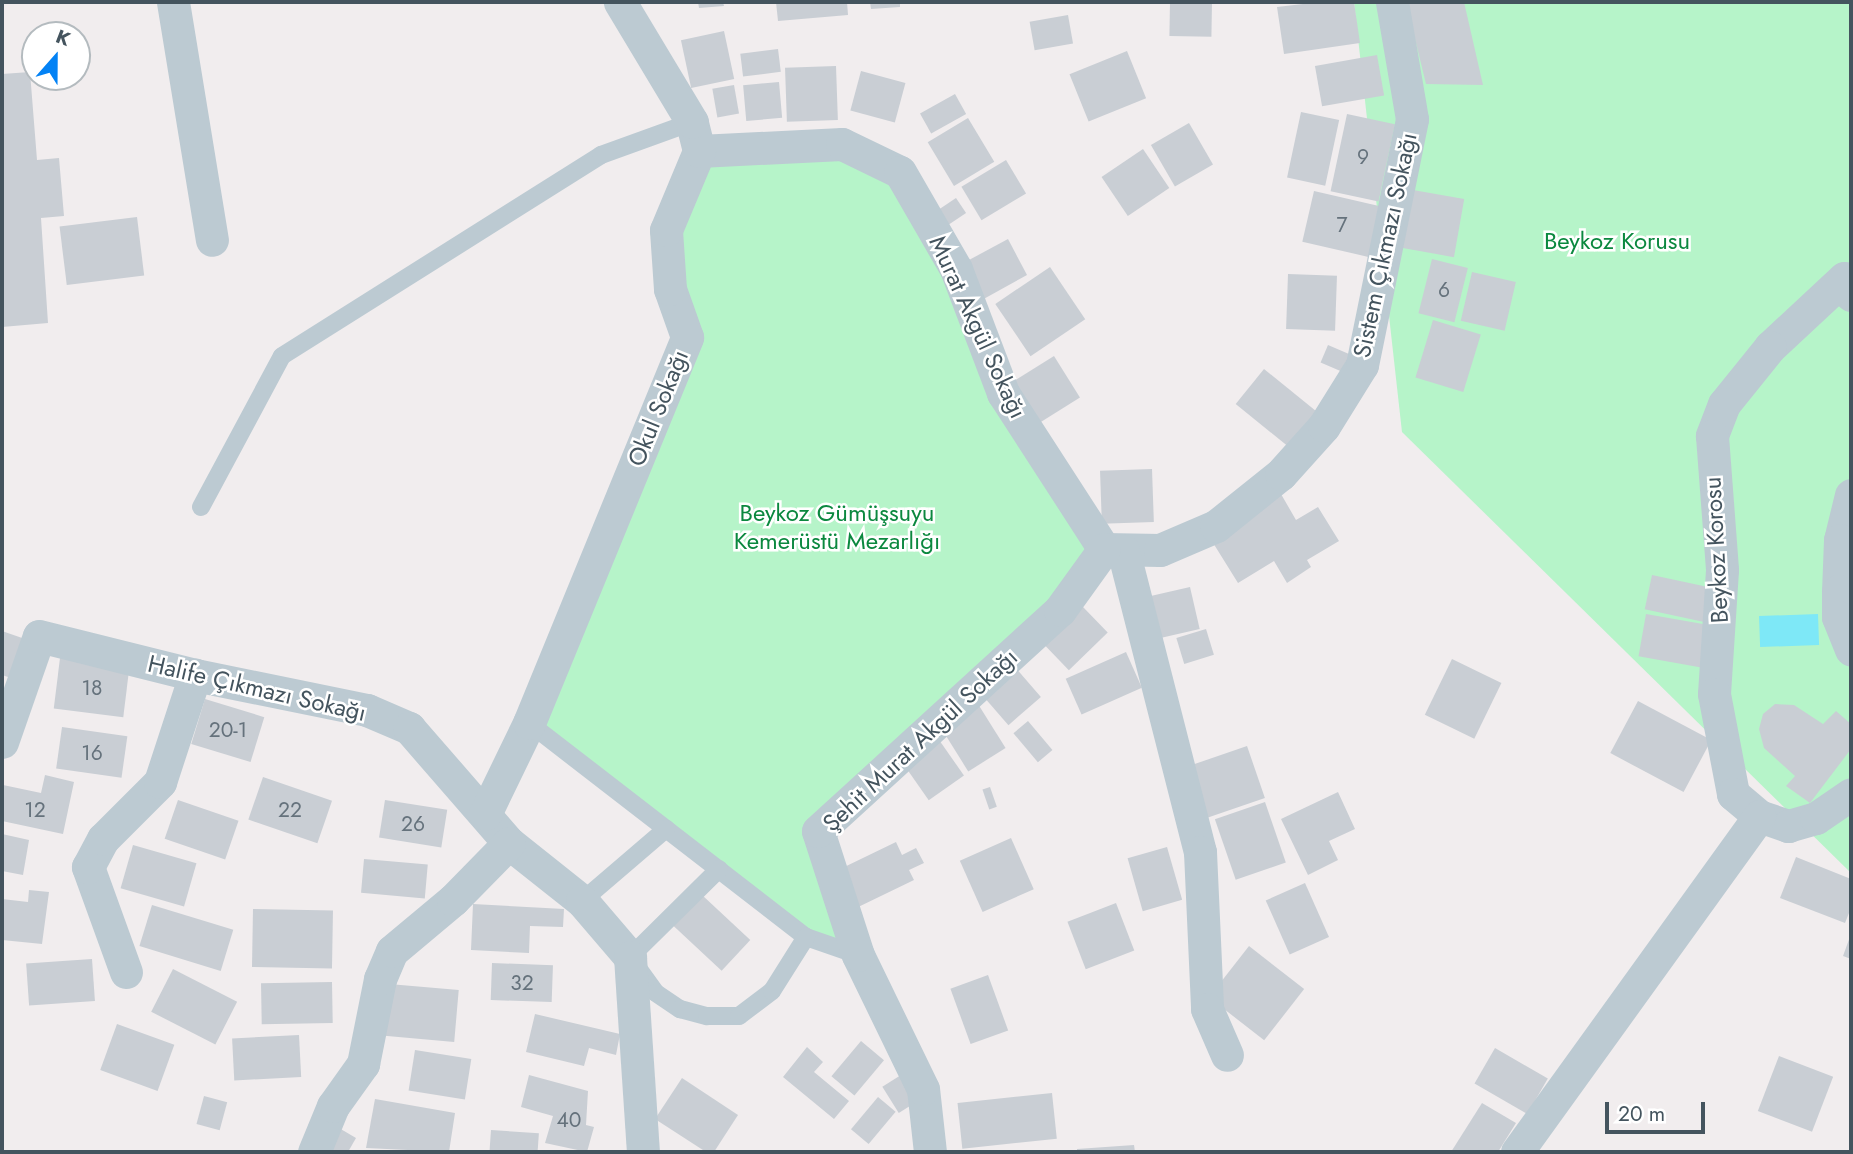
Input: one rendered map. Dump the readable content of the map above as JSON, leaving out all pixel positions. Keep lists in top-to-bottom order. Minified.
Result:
{"streets":{"street":["Sistem Çıkmazı Sokağı","Murat Akgül Sokağı","Okul Sokağı","Beykoz Korosu","Halife Çıkmazı Sokağı","Şehit Murat Akgül Sokağı"]},"crossings":[["Sistem Çıkmazı Sokağı","Murat Akgül Sokağı"],["Sistem Çıkmazı Sokağı","Şehit Murat Akgül Sokağı"],["Murat Akgül Sokağı","Okul Sokağı"],["Murat Akgül Sokağı","Şehit Murat Akgül Sokağı"],["Okul Sokağı","Halife Çıkmazı Sokağı"]],"parks":["Beykoz Korusu","Beykoz Gümüşsuyu Kemerüstü Mezarlığı"],"house_numbers":["9","7","6","18","20-1","16","12","22","26","32","40"],"scale_bar":"20 m","north":"top"}
